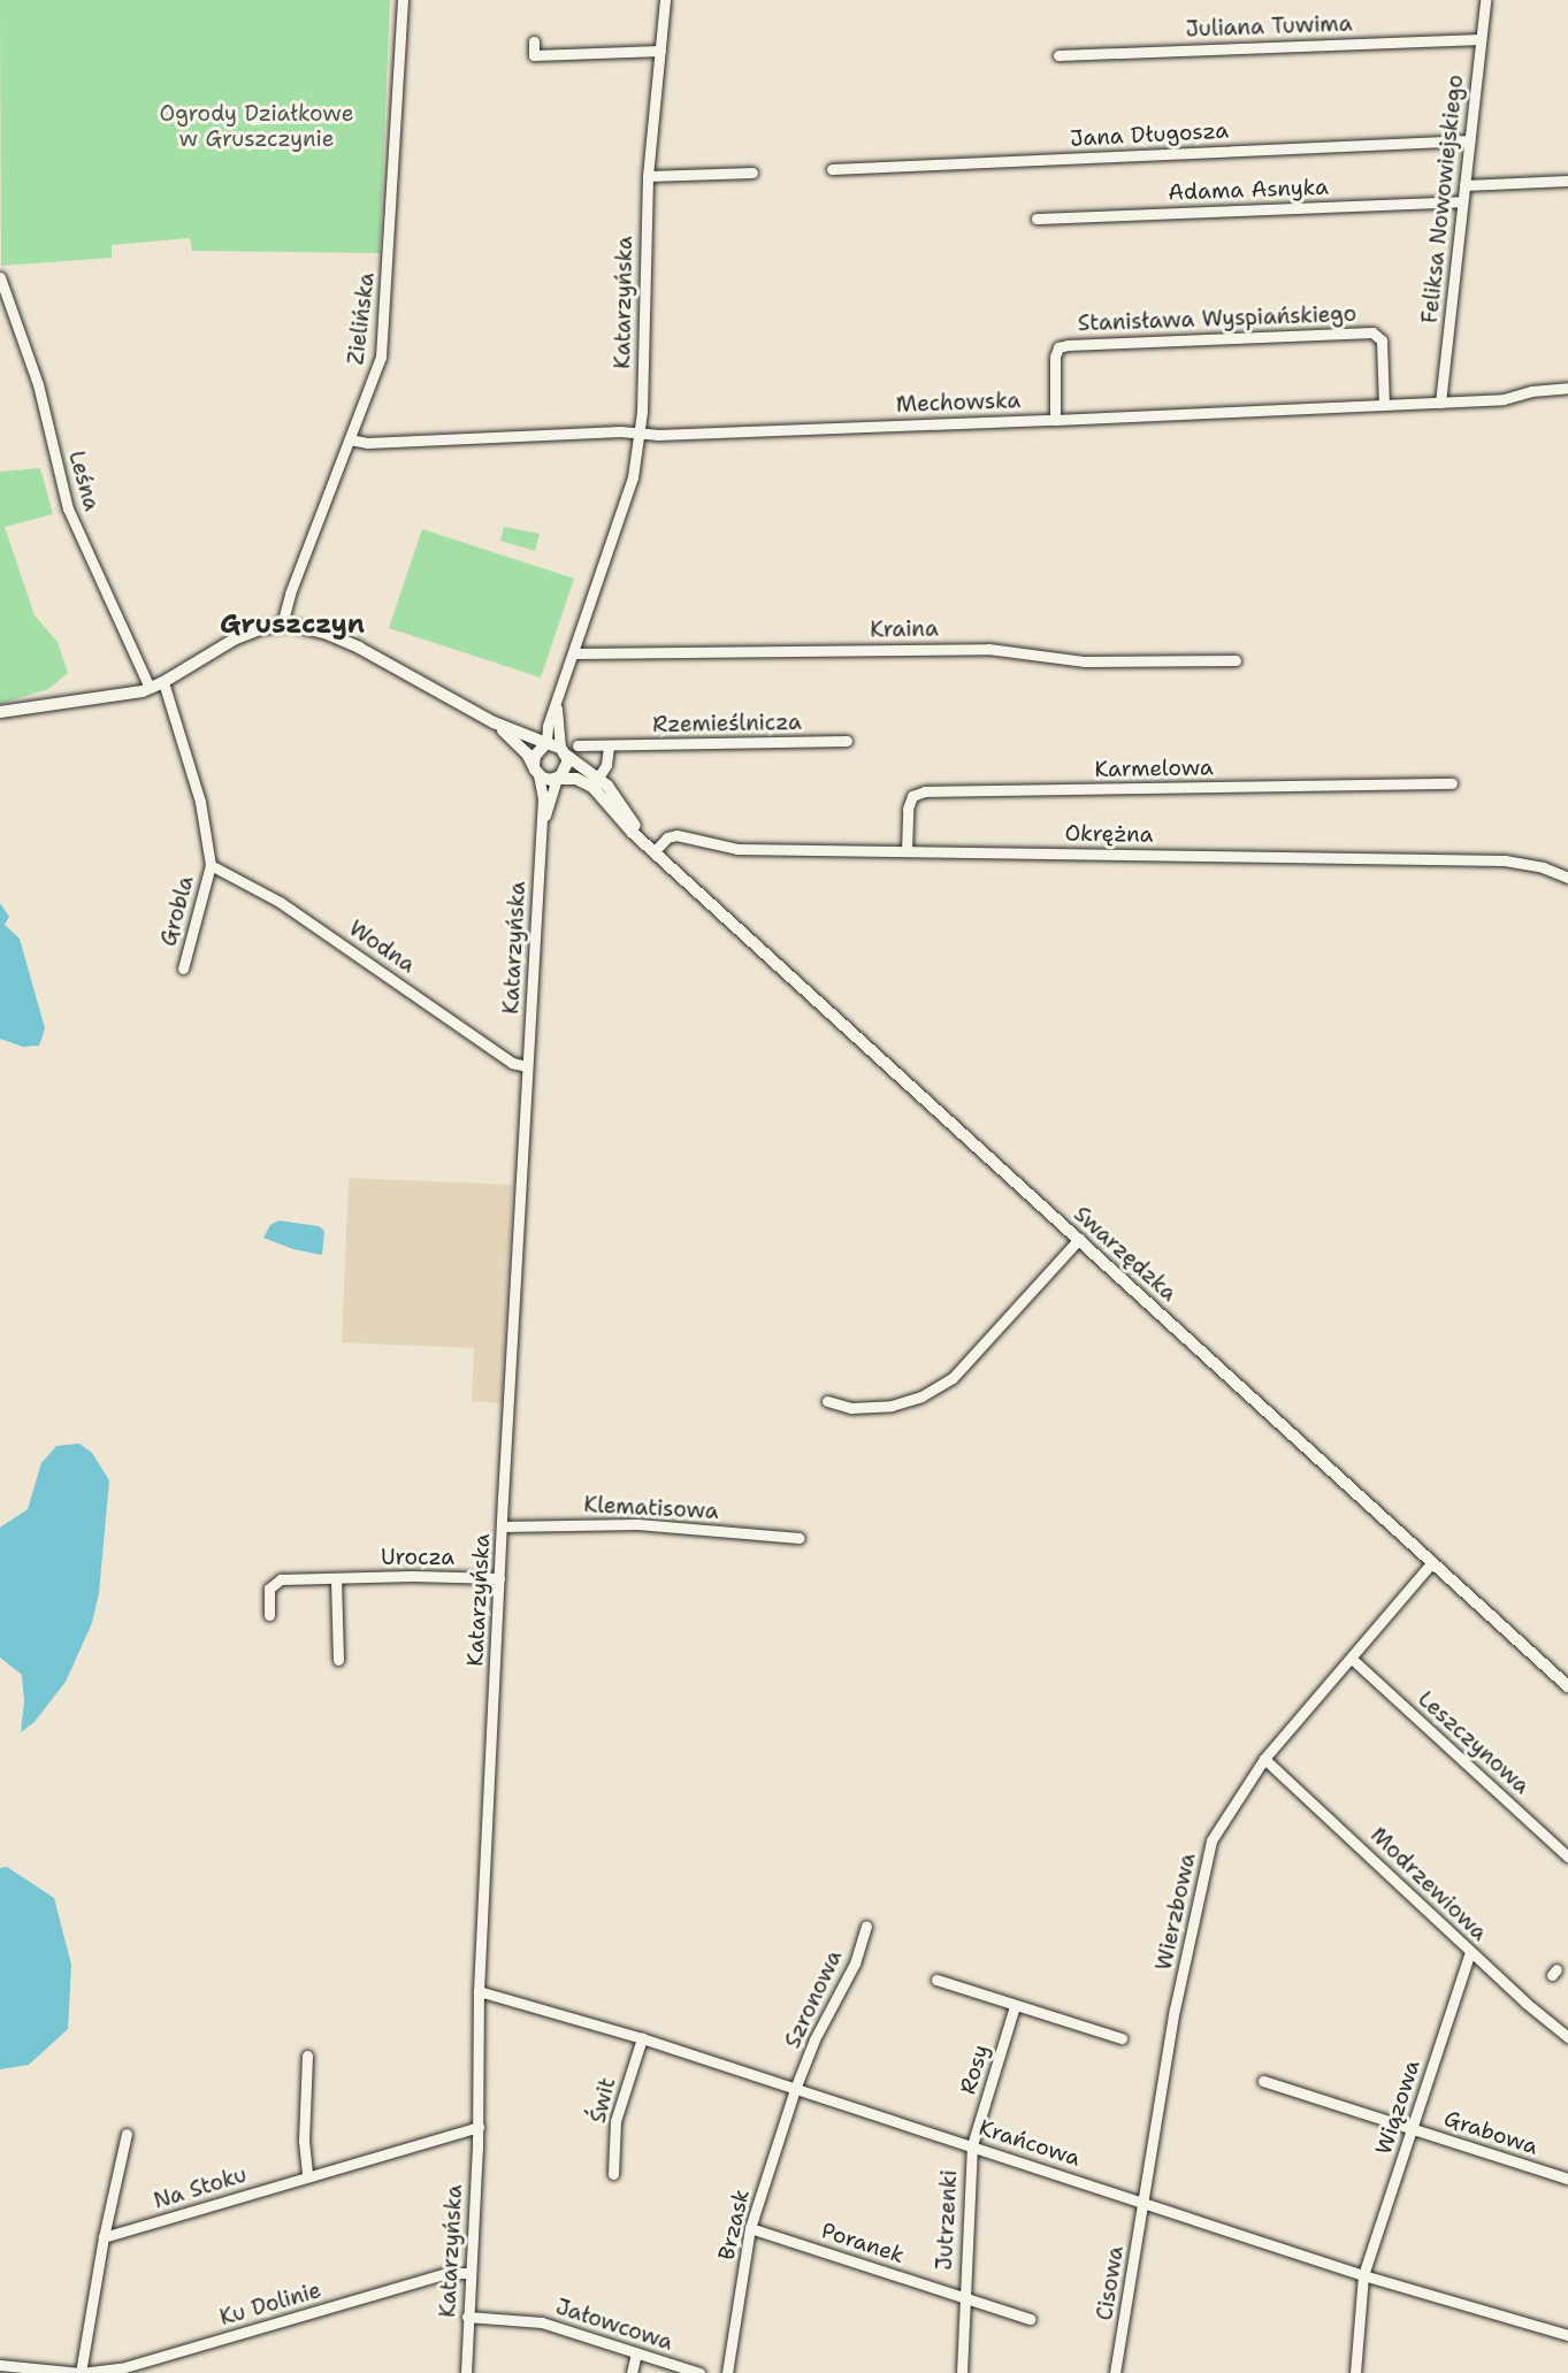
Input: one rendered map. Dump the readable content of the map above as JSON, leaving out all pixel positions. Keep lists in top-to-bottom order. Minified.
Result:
{"streets":{"street":["Juliana Tuwima","Jana Długosza","Adama Asnyka","Feliksa Nowowiejskiego","Katarzyńska","Zielińska","Stanisława Wyspiańskiego","Mechowska","Leśna","Kraina","Rzemieślnicza","Karmelowa","Okrężna","Grobla","Wodna","Swarzędzka","Klematisowa","Urocza","Leszczynowa","Modrzewiowa","Wierzbowa","Szronowa","Rosy","Świt","Wiązowa","Grabowa","Krańcowa","Na Stoku","Jutrzenki","Brzask","Poranek","Cisowa","Ku Dolinie","Jałowcowa"]},"crossings":[["Juliana Tuwima","Feliksa Nowowiejskiego"],["Jana Długosza","Feliksa Nowowiejskiego"],["Adama Asnyka","Feliksa Nowowiejskiego"],["Feliksa Nowowiejskiego","Mechowska"],["Katarzyńska","Mechowska"],["Katarzyńska","Kraina"],["Katarzyńska","Wodna"],["Katarzyńska","Swarzędzka"],["Katarzyńska","Klematisowa"],["Katarzyńska","Urocza"],["Katarzyńska","Krańcowa"],["Katarzyńska","Na Stoku"],["Katarzyńska","Ku Dolinie"],["Katarzyńska","Jałowcowa"],["Zielińska","Mechowska"],["Stanisława Wyspiańskiego","Mechowska"],["Karmelowa","Okrężna"],["Okrężna","Swarzędzka"],["Grobla","Wodna"],["Swarzędzka","Wierzbowa"],["Leszczynowa","Wierzbowa"],["Modrzewiowa","Wierzbowa"],["Modrzewiowa","Wiązowa"],["Wierzbowa","Krańcowa"],["Wierzbowa","Cisowa"],["Szronowa","Krańcowa"],["Szronowa","Brzask"],["Rosy","Krańcowa"],["Rosy","Jutrzenki"],["Świt","Krańcowa"],["Wiązowa","Grabowa"],["Wiązowa","Krańcowa"],["Krańcowa","Jutrzenki"],["Krańcowa","Brzask"],["Krańcowa","Cisowa"],["Jutrzenki","Poranek"],["Brzask","Poranek"]],"districts":["Gruszczyn"],"parks":["Ogrody Działkowe w Gruszczynie"]}
